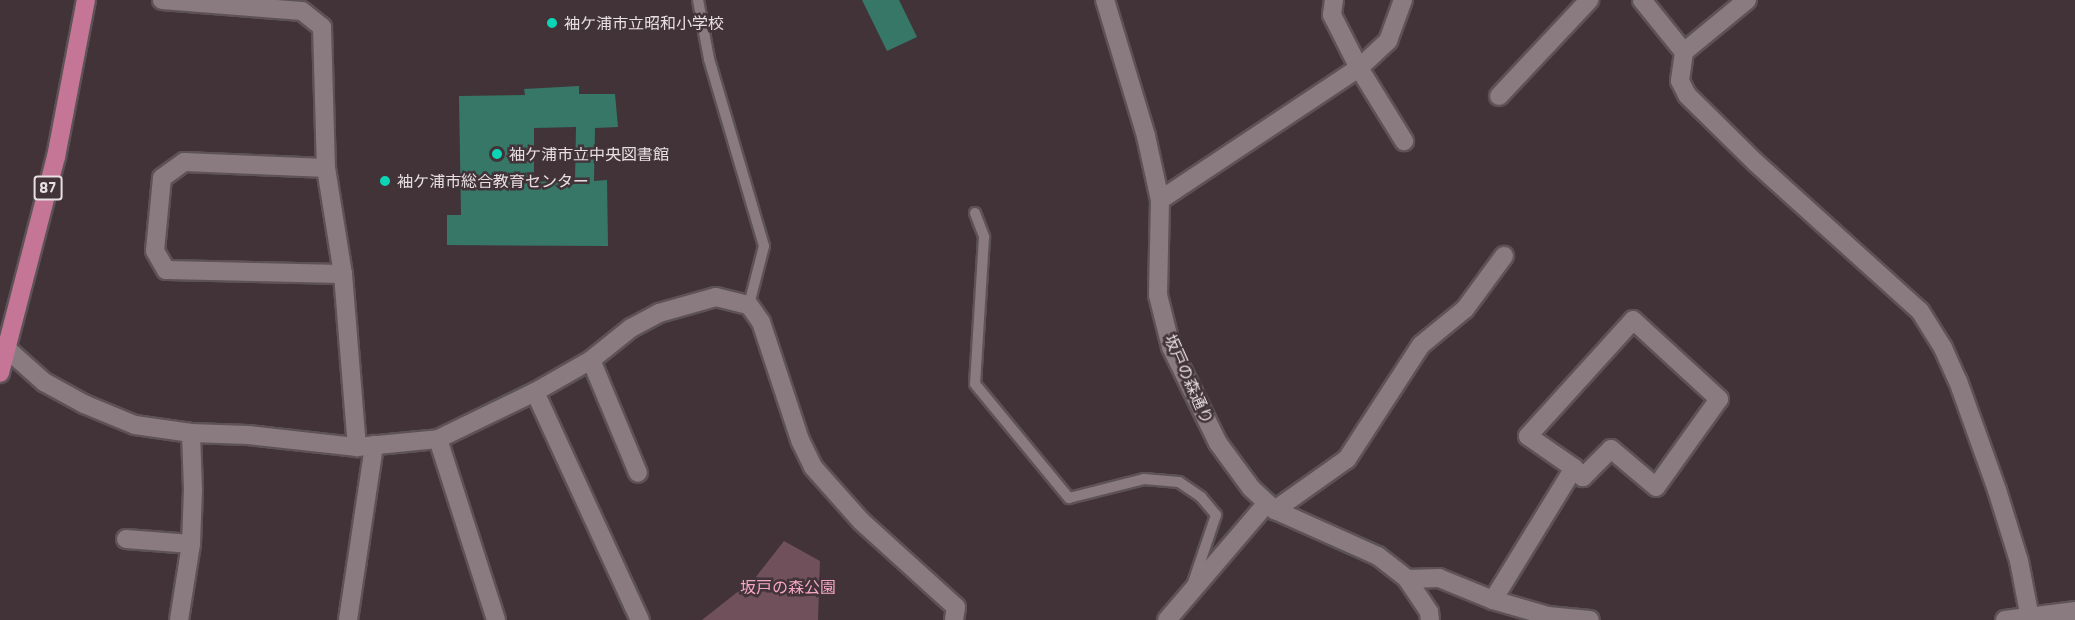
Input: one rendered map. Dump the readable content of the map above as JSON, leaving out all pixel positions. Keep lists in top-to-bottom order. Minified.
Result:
{"streets":{"main road":["87"],"street":["坂戸の森通り"]},"parks":["坂戸の森公園"],"places":["袖ケ浦市立昭和小学校","袖ケ浦市立中央図書館","袖ケ浦市総合教育センター"]}
